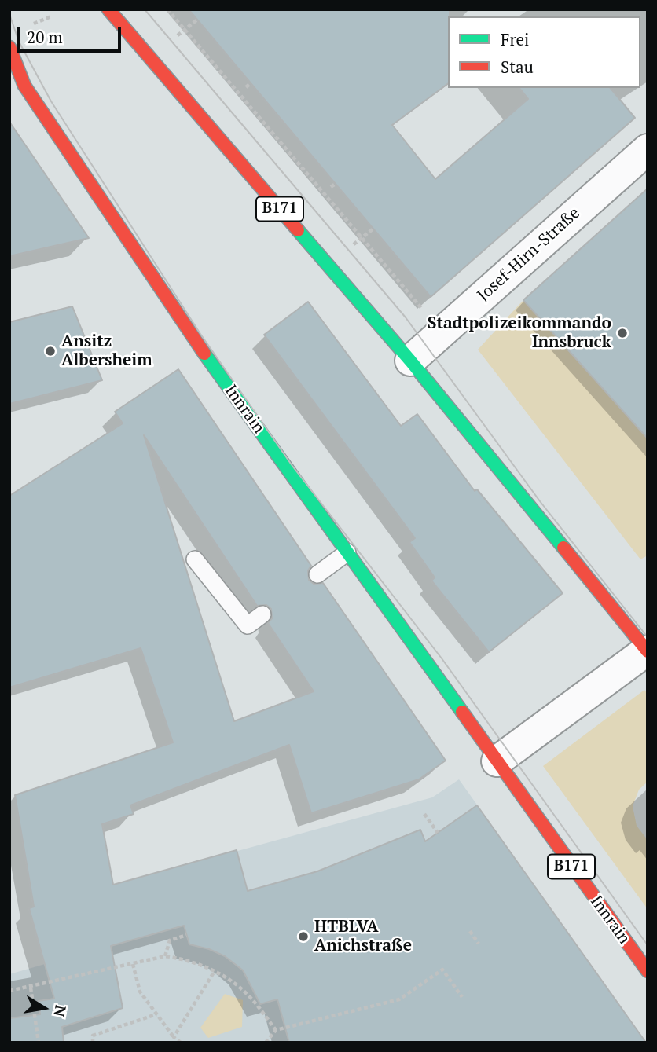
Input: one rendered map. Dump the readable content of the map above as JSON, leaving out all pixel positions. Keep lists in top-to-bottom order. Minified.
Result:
{"streets":{"main road":["B171","Innrain"],"street":["Josef-Hirn-Straße"]},"crossings":[["B171","Josef-Hirn-Straße"]],"places":["Stadtpolizeikommando Innsbruck","Ansitz Albersheim","HTBLVA Anichstraße"],"legend":["Frei","Stau"],"scale_bar":"20 m","north":"right"}
